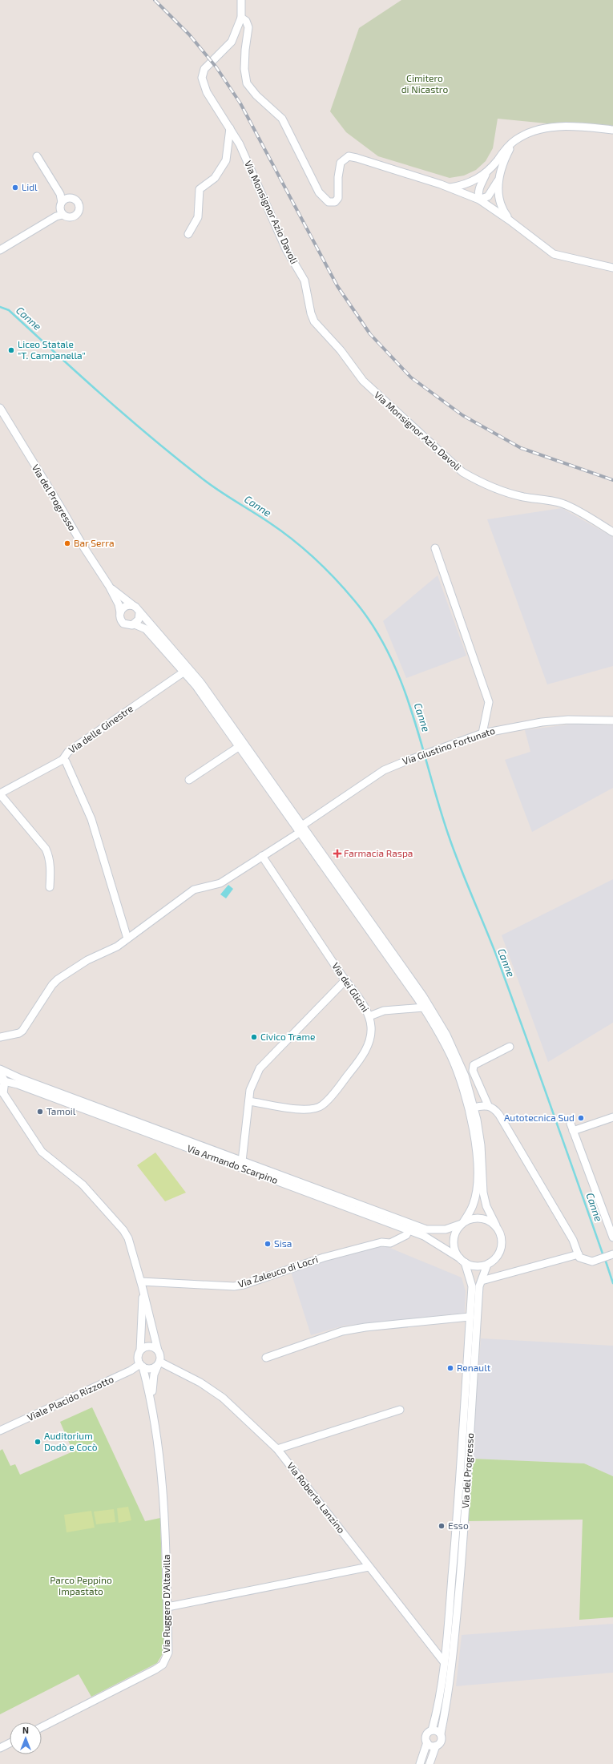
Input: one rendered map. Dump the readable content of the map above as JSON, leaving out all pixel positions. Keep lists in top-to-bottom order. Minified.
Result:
{"streets":{"street":["Via Monsignor Azio Davoli","Via del Progresso","Via delle Ginestre","Via Giustino Fortunato","Via dei Glicini","Via Armando Scarpino","Via Zaleuco di Locri","Viale Placido Rizzotto","Via Roberta Lanzino","Via Ruggero D'Altavilla"]},"crossings":[["Via del Progresso","Via Armando Scarpino"],["Via del Progresso","Via Roberta Lanzino"],["Via Giustino Fortunato","Via dei Glicini"],["Via Armando Scarpino","Via Zaleuco di Locri"],["Viale Placido Rizzotto","Via Roberta Lanzino"],["Viale Placido Rizzotto","Via Ruggero D'Altavilla"],["Via Roberta Lanzino","Via Ruggero D'Altavilla"]],"water":["Canne"],"parks":["Cimitero di Nicastro","Parco Peppino Impastato"],"places":{"other":["Lidl","Liceo Statale \"T. Campanella\"","Bar Serra","Civico Trame","Tamoil","Autotecnica Sud","Sisa","Renault","Auditorium Dodò e Cocò","Esso"],"health":["Farmacia Raspa"]},"north":"top"}
